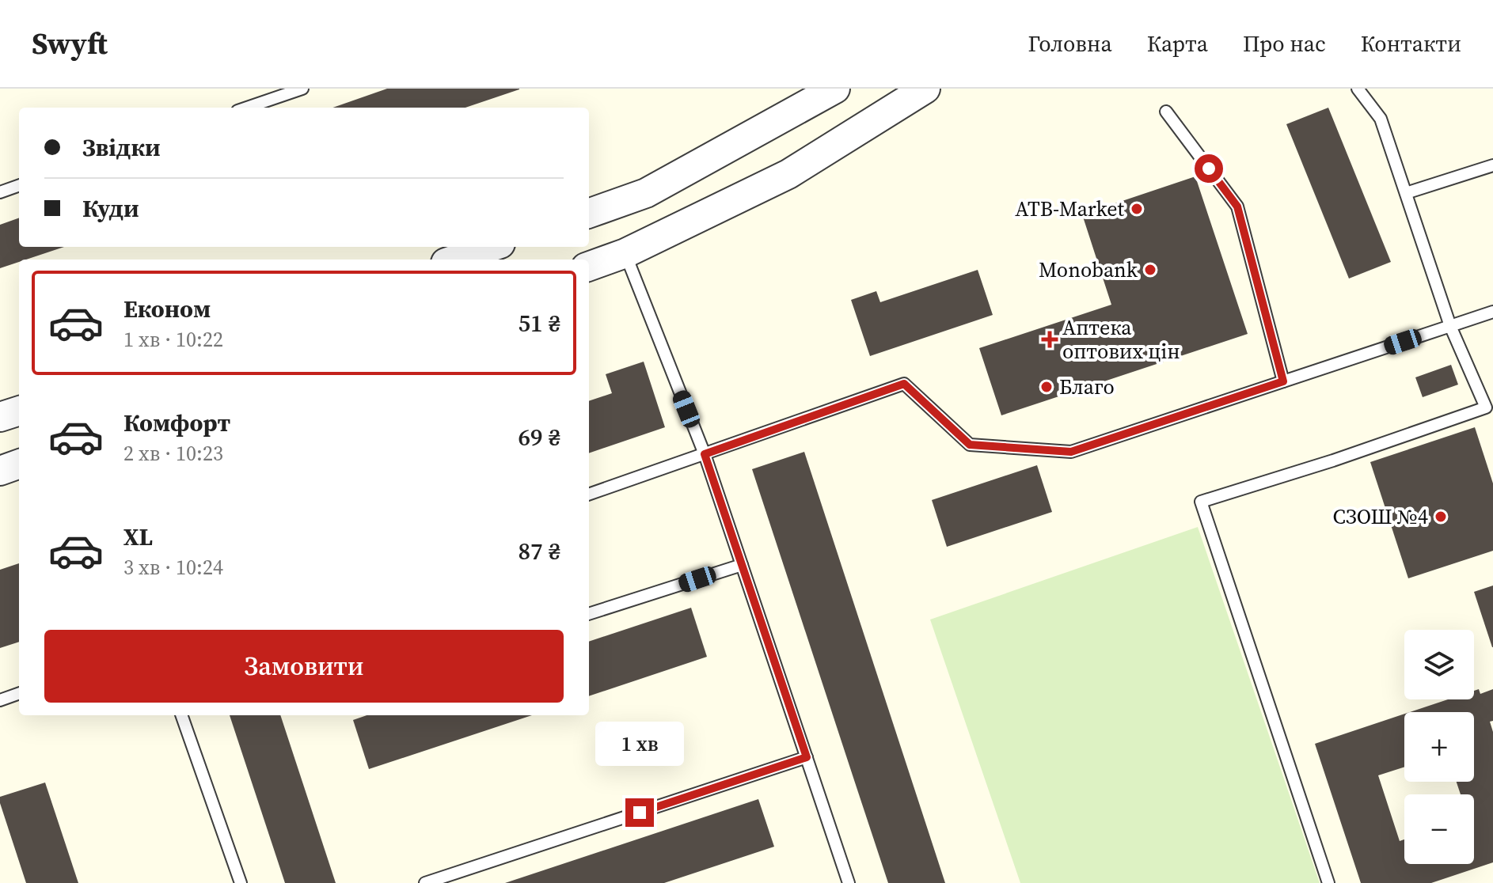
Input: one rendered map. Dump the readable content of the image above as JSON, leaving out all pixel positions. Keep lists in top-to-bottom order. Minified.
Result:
{"places":{"other":["ATB-Market","Monobank","Благо","СЗОШ №4"],"health":["Аптека оптових цін"]},"page":{"header":"Swyft","nav":["Головна","Карта","Про нас","Контакти"],"banner":["Звідки","Куди"],"list":[{"name":"Економ","note":"1 хв · 10:22","value":"51 ₴"},{"name":"Комфорт","note":"2 хв · 10:23","value":"69 ₴"},{"name":"XL","note":"3 хв · 10:24","value":"87 ₴"}],"buttons":"Замовити","map_buttons":["+","−"],"bubble":"1 хв"}}
